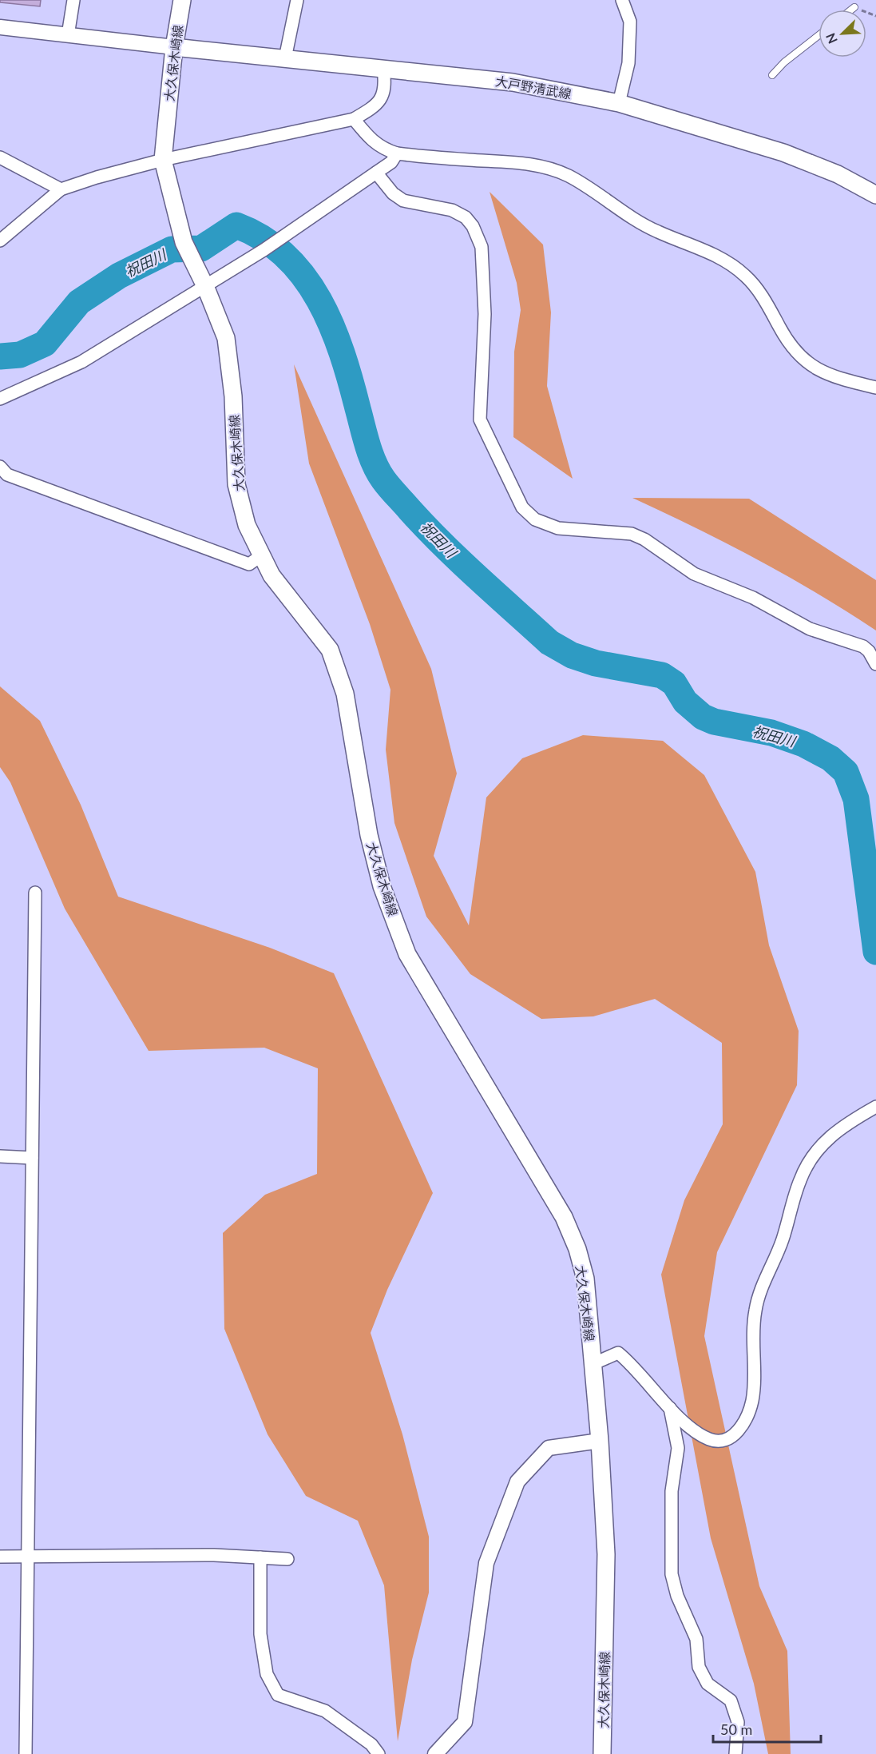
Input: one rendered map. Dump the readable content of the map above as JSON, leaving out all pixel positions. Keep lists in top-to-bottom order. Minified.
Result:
{"streets":{"main road":["大久保木崎線","大戸野清武線"]},"crossings":[["大久保木崎線","大戸野清武線"]],"water":["祝田川"],"scale_bar":"50 m","north":"bottom left"}
